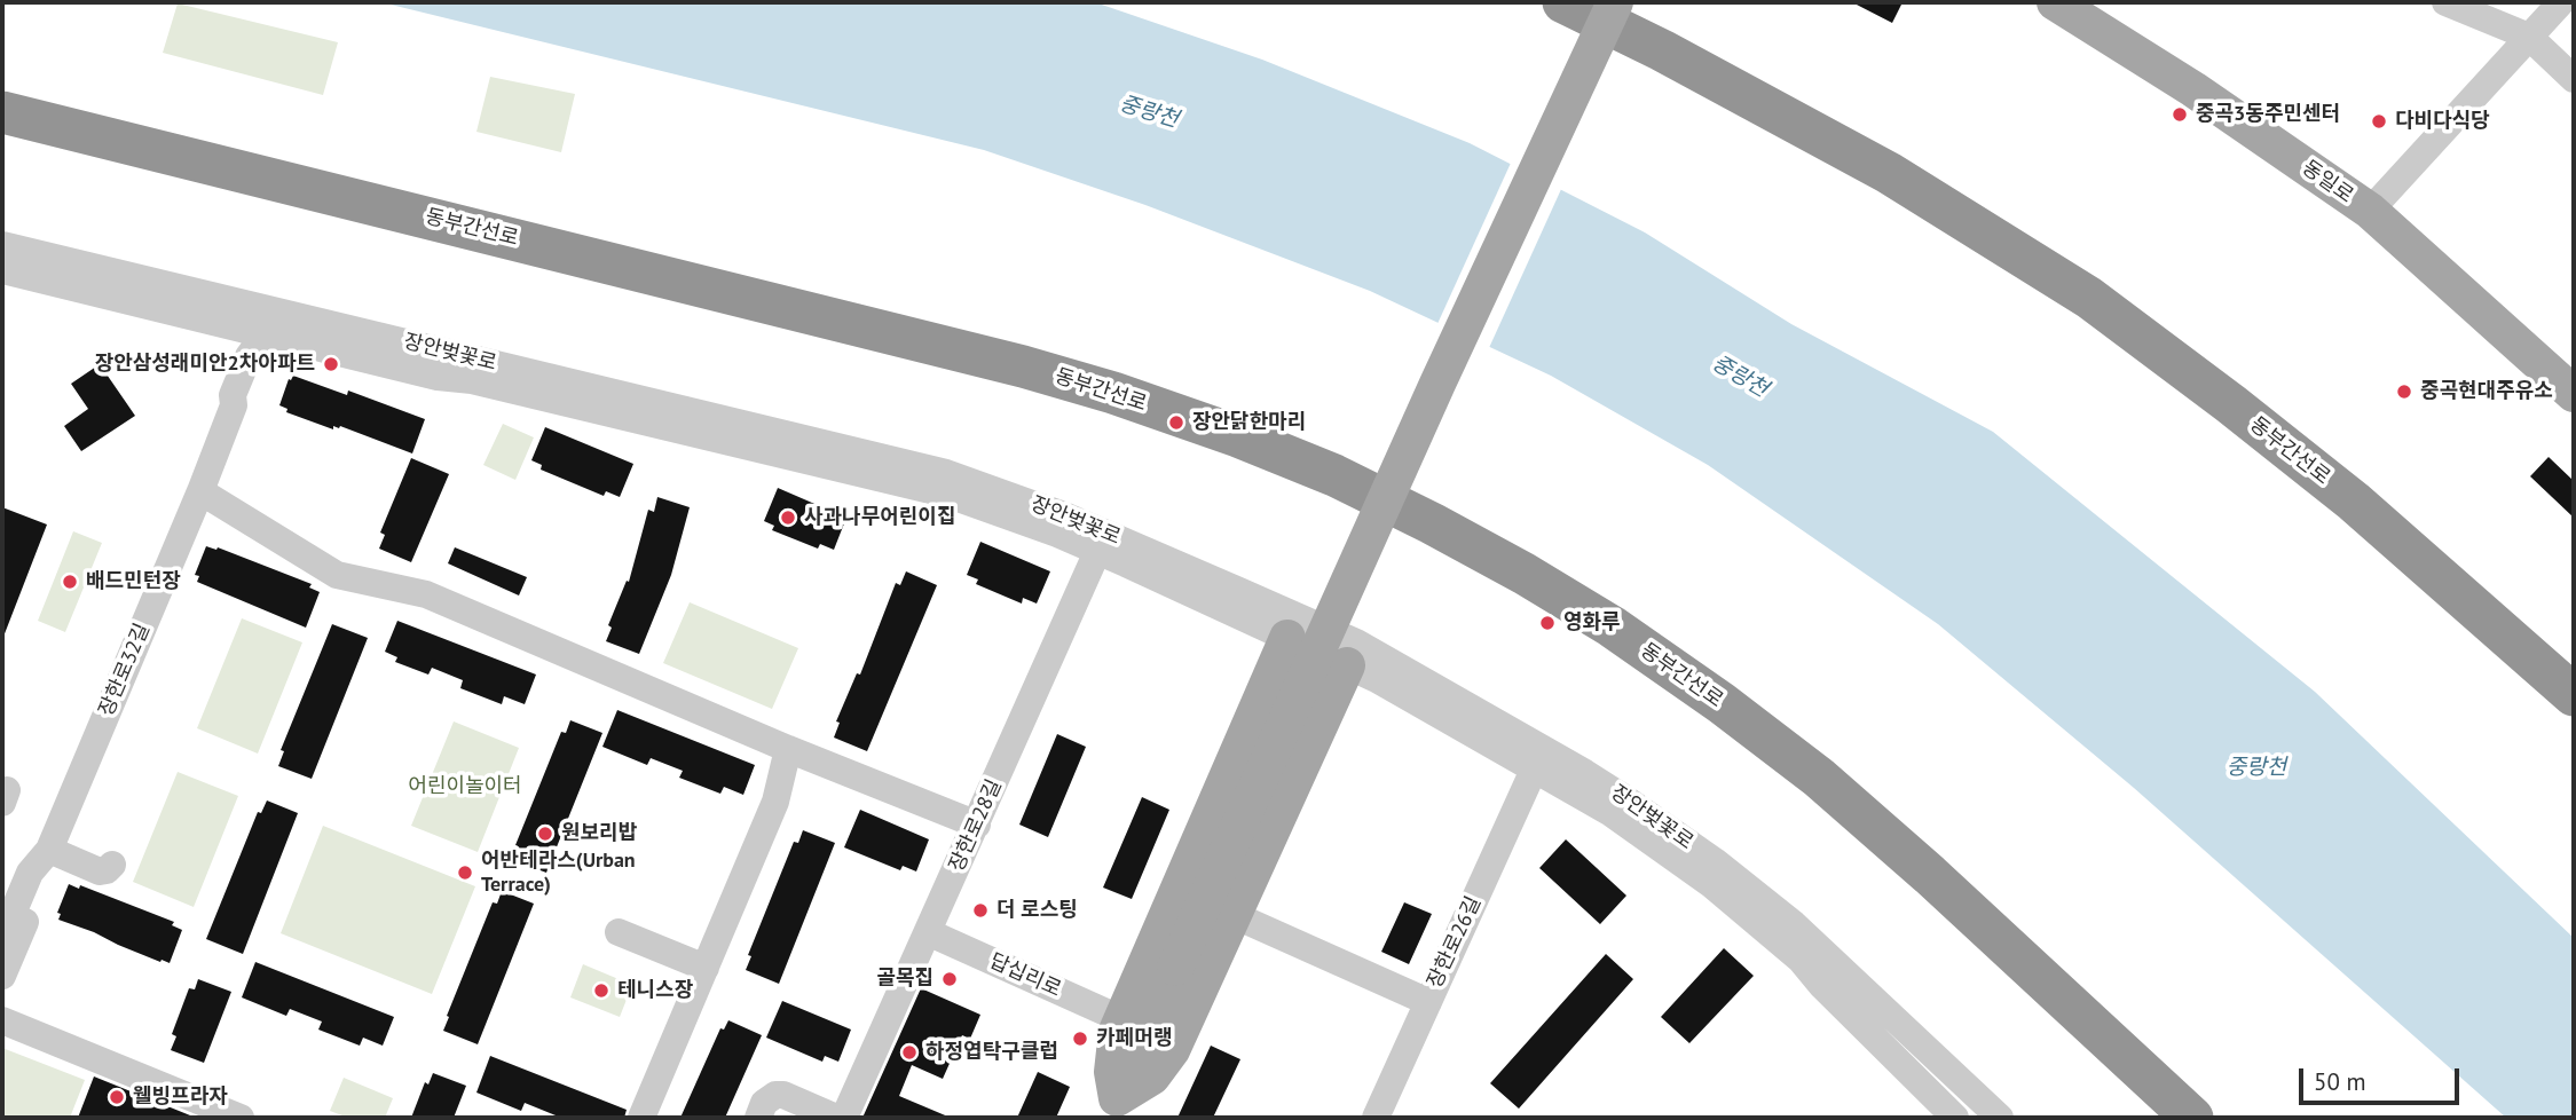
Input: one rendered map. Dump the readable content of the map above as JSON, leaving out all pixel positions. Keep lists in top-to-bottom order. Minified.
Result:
{"streets":{"highway":["동부간선로"],"main road":["동일로"],"street":["장안벚꽃로","장한로32길","장한로28길","장한로26길","답십리로"]},"crossings":[["장안벚꽃로","장한로32길"],["장안벚꽃로","장한로28길"],["장안벚꽃로","장한로26길"],["장한로28길","답십리로"]],"water":["중랑천"],"parks":["어린이놀이터"],"places":["중곡3동주민센터","다비다식당","장안삼성래미안2차아파트","중곡현대주유소","장안닭한마리","사과나무어린이집","배드민턴장","영화루","원보리밥","어반테라스(Urban Terrace)","더 로스팅","골목집","테니스장","카페머랭","하정엽탁구클럽","웰빙프라자"],"scale_bar":"50 m"}
